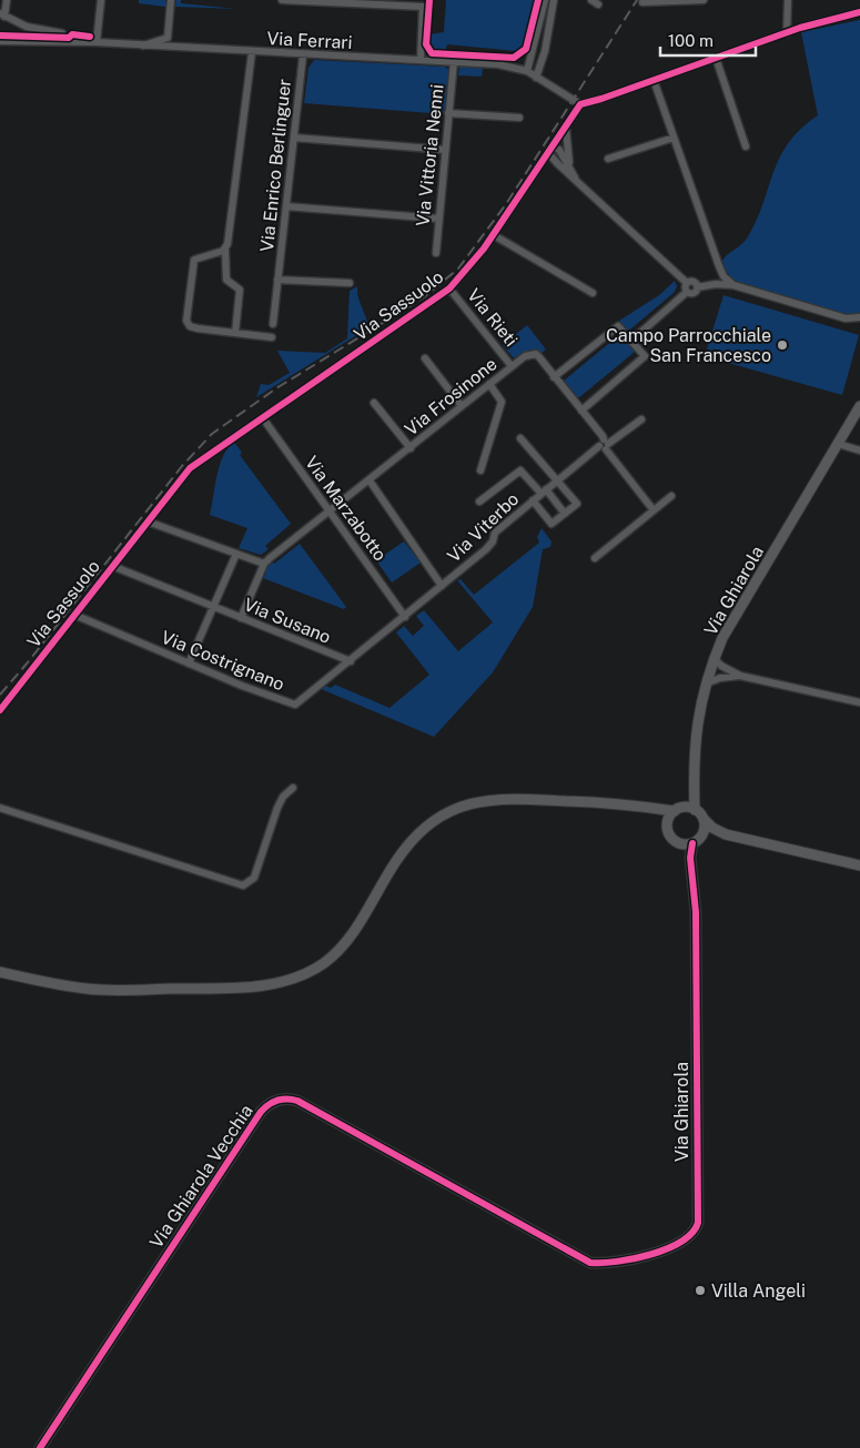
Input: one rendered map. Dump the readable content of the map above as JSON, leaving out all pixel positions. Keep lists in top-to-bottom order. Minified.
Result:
{"streets":{"street":["Via Ferrari","Via Vittoria Nenni","Via Enrico Berlinguer","Via Sassuolo","Via Rieti","Via Frosinone","Via Marzabotto","Via Viterbo","Via Ghiarola","Via Susano","Via Costrignano","Via Ghiarola Vecchia"]},"crossings":[["Via Ferrari","Via Vittoria Nenni"],["Via Ferrari","Via Enrico Berlinguer"],["Via Ferrari","Via Sassuolo"],["Via Sassuolo","Via Rieti"],["Via Sassuolo","Via Marzabotto"],["Via Sassuolo","Via Susano"],["Via Sassuolo","Via Costrignano"],["Via Rieti","Via Frosinone"],["Via Frosinone","Via Marzabotto"],["Via Frosinone","Via Viterbo"],["Via Marzabotto","Via Viterbo"],["Via Viterbo","Via Susano"],["Via Viterbo","Via Costrignano"],["Via Ghiarola","Via Ghiarola Vecchia"],["Via Susano","Via Costrignano"]],"places":["Campo Parrocchiale San Francesco","Villa Angeli"],"scale_bar":"100 m"}
